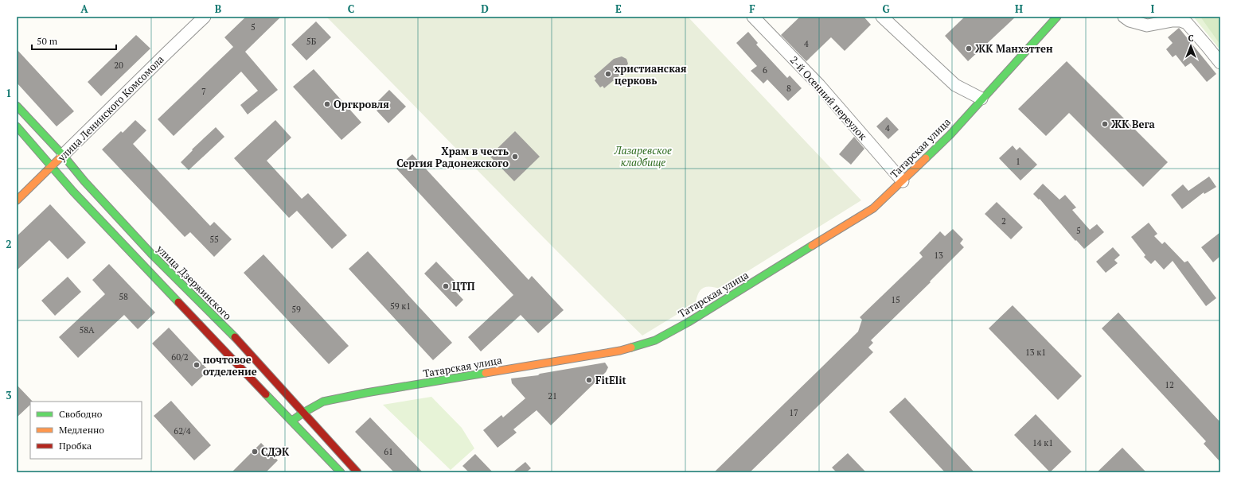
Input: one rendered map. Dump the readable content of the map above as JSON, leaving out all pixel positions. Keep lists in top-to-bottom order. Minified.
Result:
{"streets":{"main road":["улица Ленинского Комсомола","Татарская улица","улица Дзержинского"],"street":["2-й Осенний переулок"]},"crossings":[["2-й Осенний переулок","Татарская улица"],["улица Ленинского Комсомола","улица Дзержинского"],["Татарская улица","улица Дзержинского"]],"parks":["Лазаревское кладбище"],"places":["ЖК Манхэттен","христианская церковь","Оргкровля","ЖК Вега","Храм в честь Сергия Радонежского","ЦТП","почтовое отделение","FitElit","СДЭК"],"house_numbers":["5","5Б","4","20","6","8","7","4","1","2","5","55","13","58","15","59 к1","59","58А","13 к1","60/2","12","21","17","62/4","14 к1","61"],"legend":["Свободно","Медленно","Пробка"],"scale_bar":"50 m","north":"top","grid":{"columns":["A","B","C","D","E","F","G","H","I"],"rows":["1","2","3"]}}
